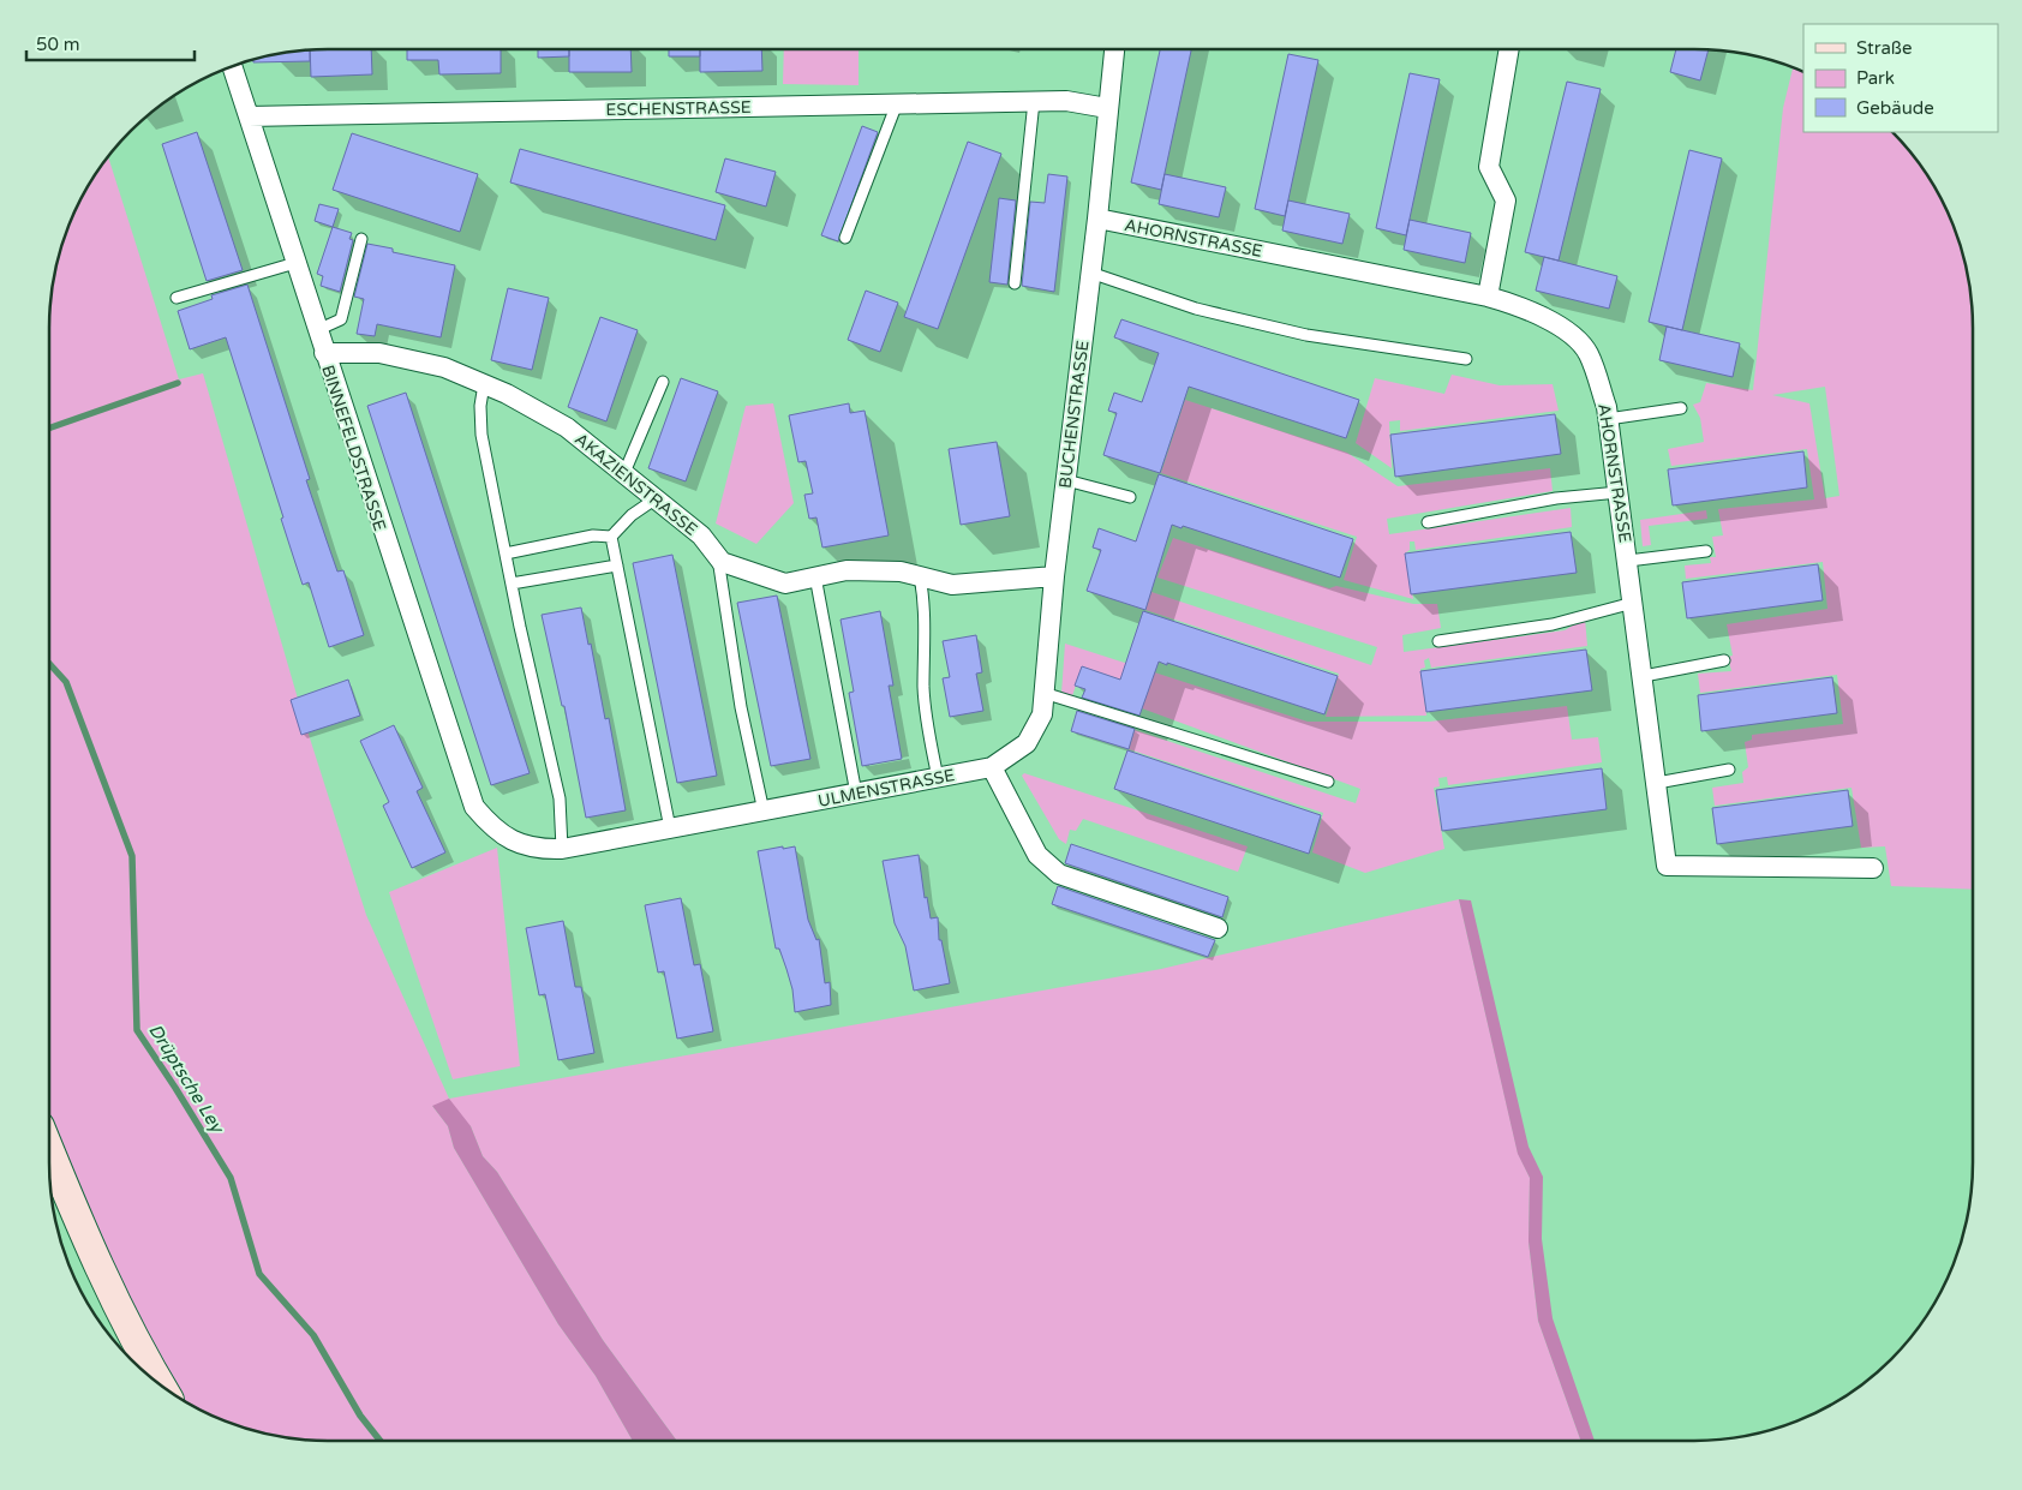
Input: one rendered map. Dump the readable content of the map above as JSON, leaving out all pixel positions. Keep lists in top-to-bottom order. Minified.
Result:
{"streets":{"street":["ESCHENSTRASSE","AHORNSTRASSE","BUCHENSTRASSE","BINNEFELDSTRASSE","AKAZIENSTRASSE","ULMENSTRASSE"]},"crossings":[["ESCHENSTRASSE","BUCHENSTRASSE"],["ESCHENSTRASSE","BINNEFELDSTRASSE"],["AHORNSTRASSE","BUCHENSTRASSE"],["BUCHENSTRASSE","AKAZIENSTRASSE"],["BUCHENSTRASSE","ULMENSTRASSE"],["BINNEFELDSTRASSE","AKAZIENSTRASSE"],["BINNEFELDSTRASSE","ULMENSTRASSE"]],"water":["Drüptsche Ley"],"legend":["Straße","Park","Gebäude"],"scale_bar":"50 m"}
